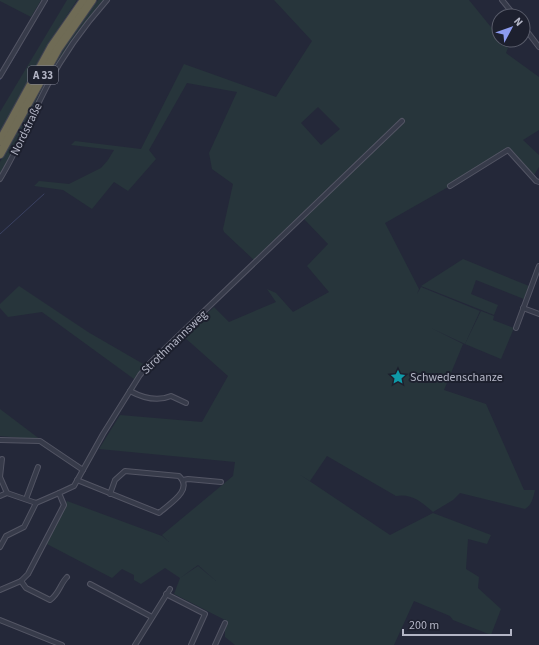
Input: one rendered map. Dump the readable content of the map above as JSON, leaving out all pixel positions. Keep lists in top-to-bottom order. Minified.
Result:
{"streets":{"highway":["A 33"],"street":["Nordstraße","Strothmannsweg"]},"places":{"place":["Schwedenschanze"]},"scale_bar":"200 m","north":"top right"}
